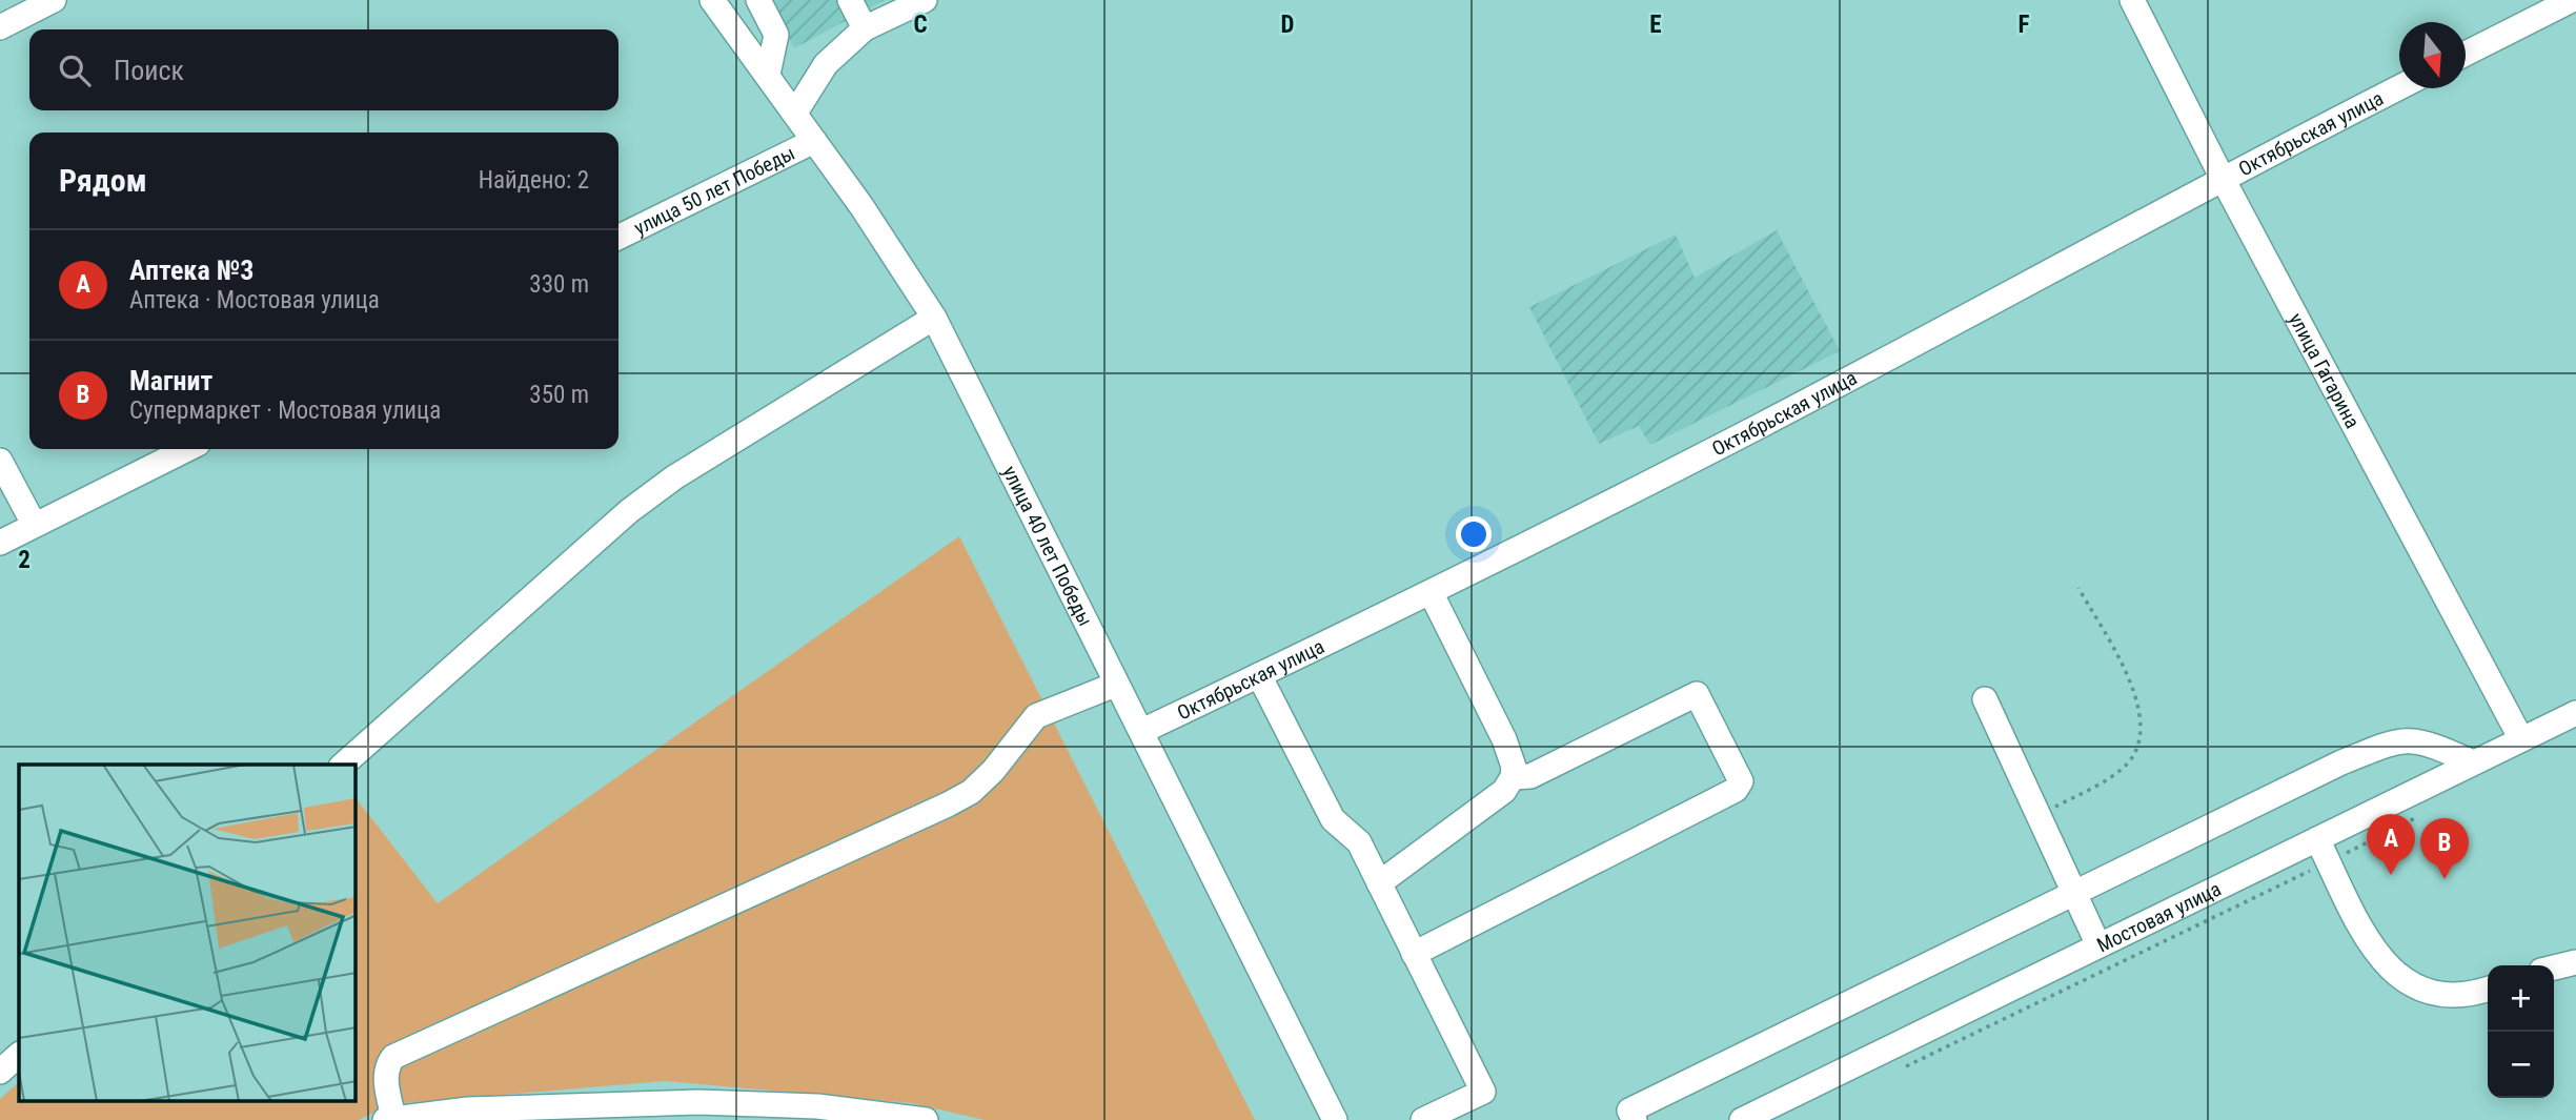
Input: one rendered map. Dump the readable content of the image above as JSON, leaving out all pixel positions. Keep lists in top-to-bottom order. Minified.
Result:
{"streets":{"street":["Октябрьская улица","улица 50 лет Победы","улица Гагарина","улица 40 лет Победы","Мостовая улица"]},"crossings":[["Октябрьская улица","улица Гагарина"],["Октябрьская улица","улица 40 лет Победы"],["улица 50 лет Победы","улица 40 лет Победы"],["улица Гагарина","Мостовая улица"]],"north":"bottom","page":{"search":"Поиск","heading":["Рядом","Найдено: 2"],"list":[{"mark":"A","name":"Аптека №3","note":"Аптека · Мостовая улица","value":"330 m"},{"mark":"B","name":"Магнит","note":"Супермаркет · Мостовая улица","value":"350 m"}],"pins":["A","B"],"map_buttons":["+","−"]},"grid":{"columns":["C","D","E","F"],"rows":["2"]}}
